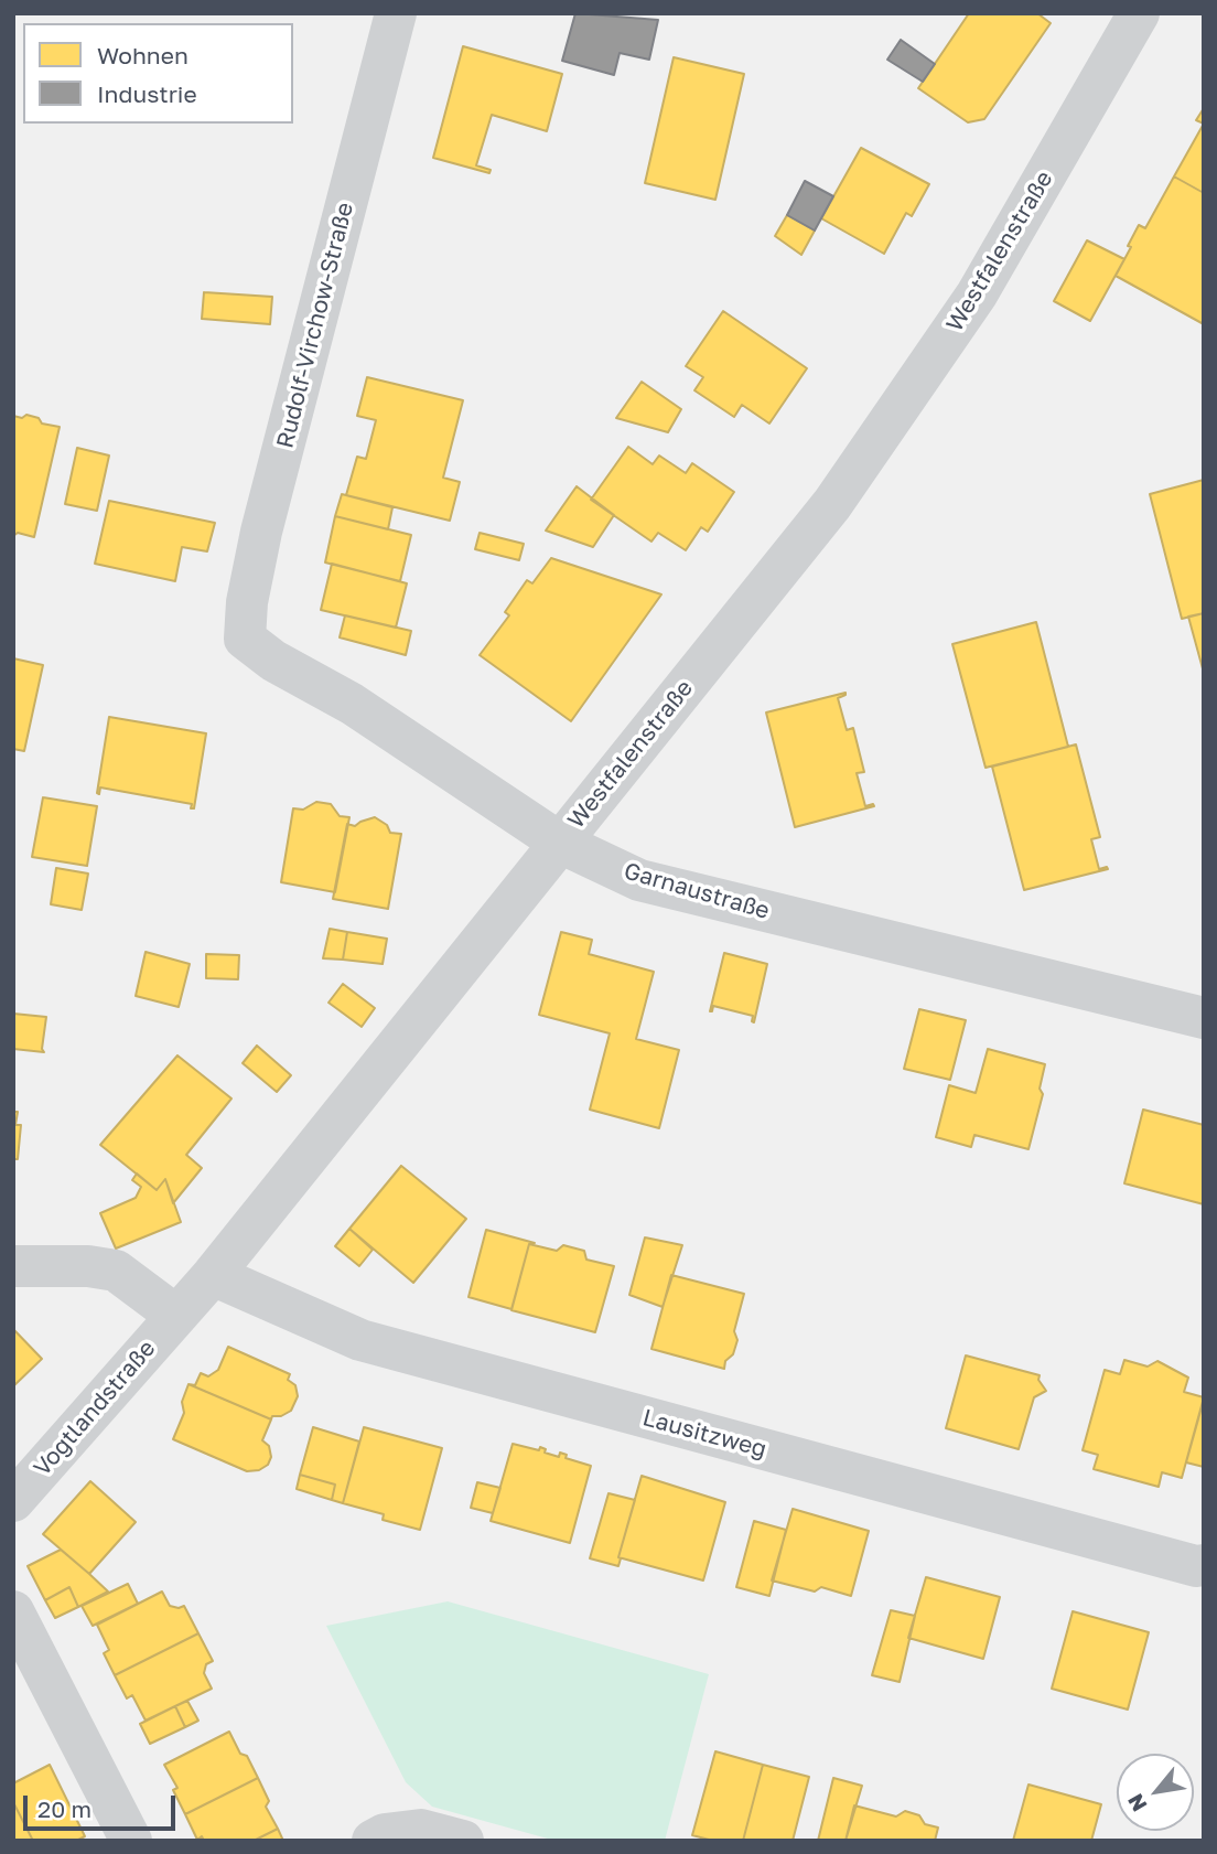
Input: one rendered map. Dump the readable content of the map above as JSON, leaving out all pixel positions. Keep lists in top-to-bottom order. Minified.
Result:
{"streets":{"street":["Westfalenstraße","Rudolf-Virchow-Straße","Garnaustraße","Vogtlandstraße","Lausitzweg"]},"crossings":[["Westfalenstraße","Garnaustraße"],["Westfalenstraße","Vogtlandstraße"],["Westfalenstraße","Lausitzweg"],["Rudolf-Virchow-Straße","Garnaustraße"]],"legend":["Wohnen","Industrie"],"scale_bar":"20 m","north":"bottom left"}
